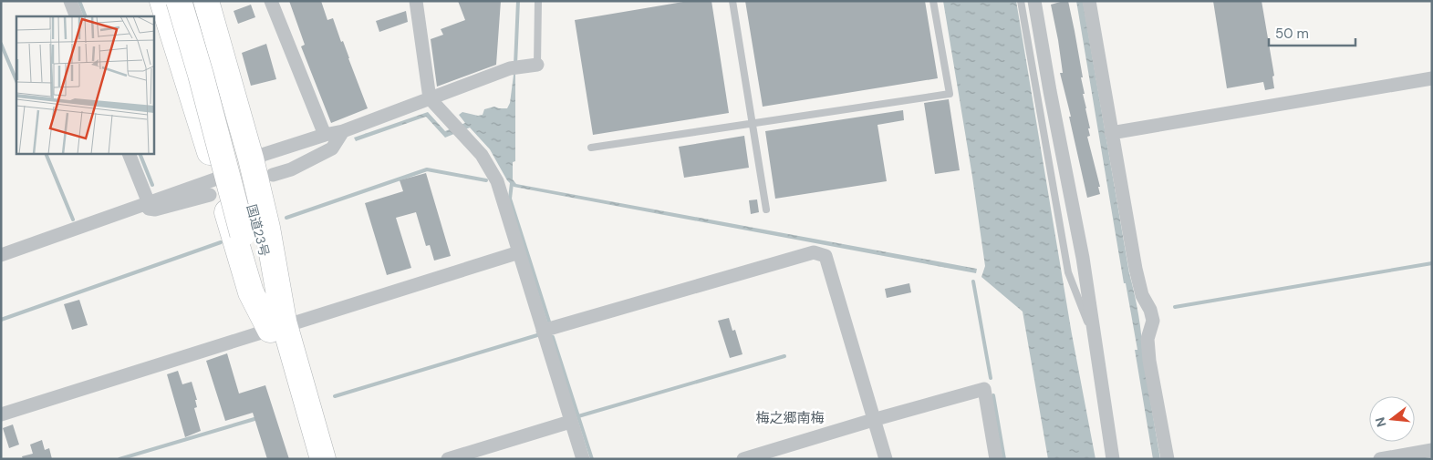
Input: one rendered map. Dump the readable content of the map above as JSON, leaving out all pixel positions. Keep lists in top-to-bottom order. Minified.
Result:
{"streets":{"highway":["国道23号"]},"districts":["梅之郷南梅"],"scale_bar":"50 m","north":"left"}
